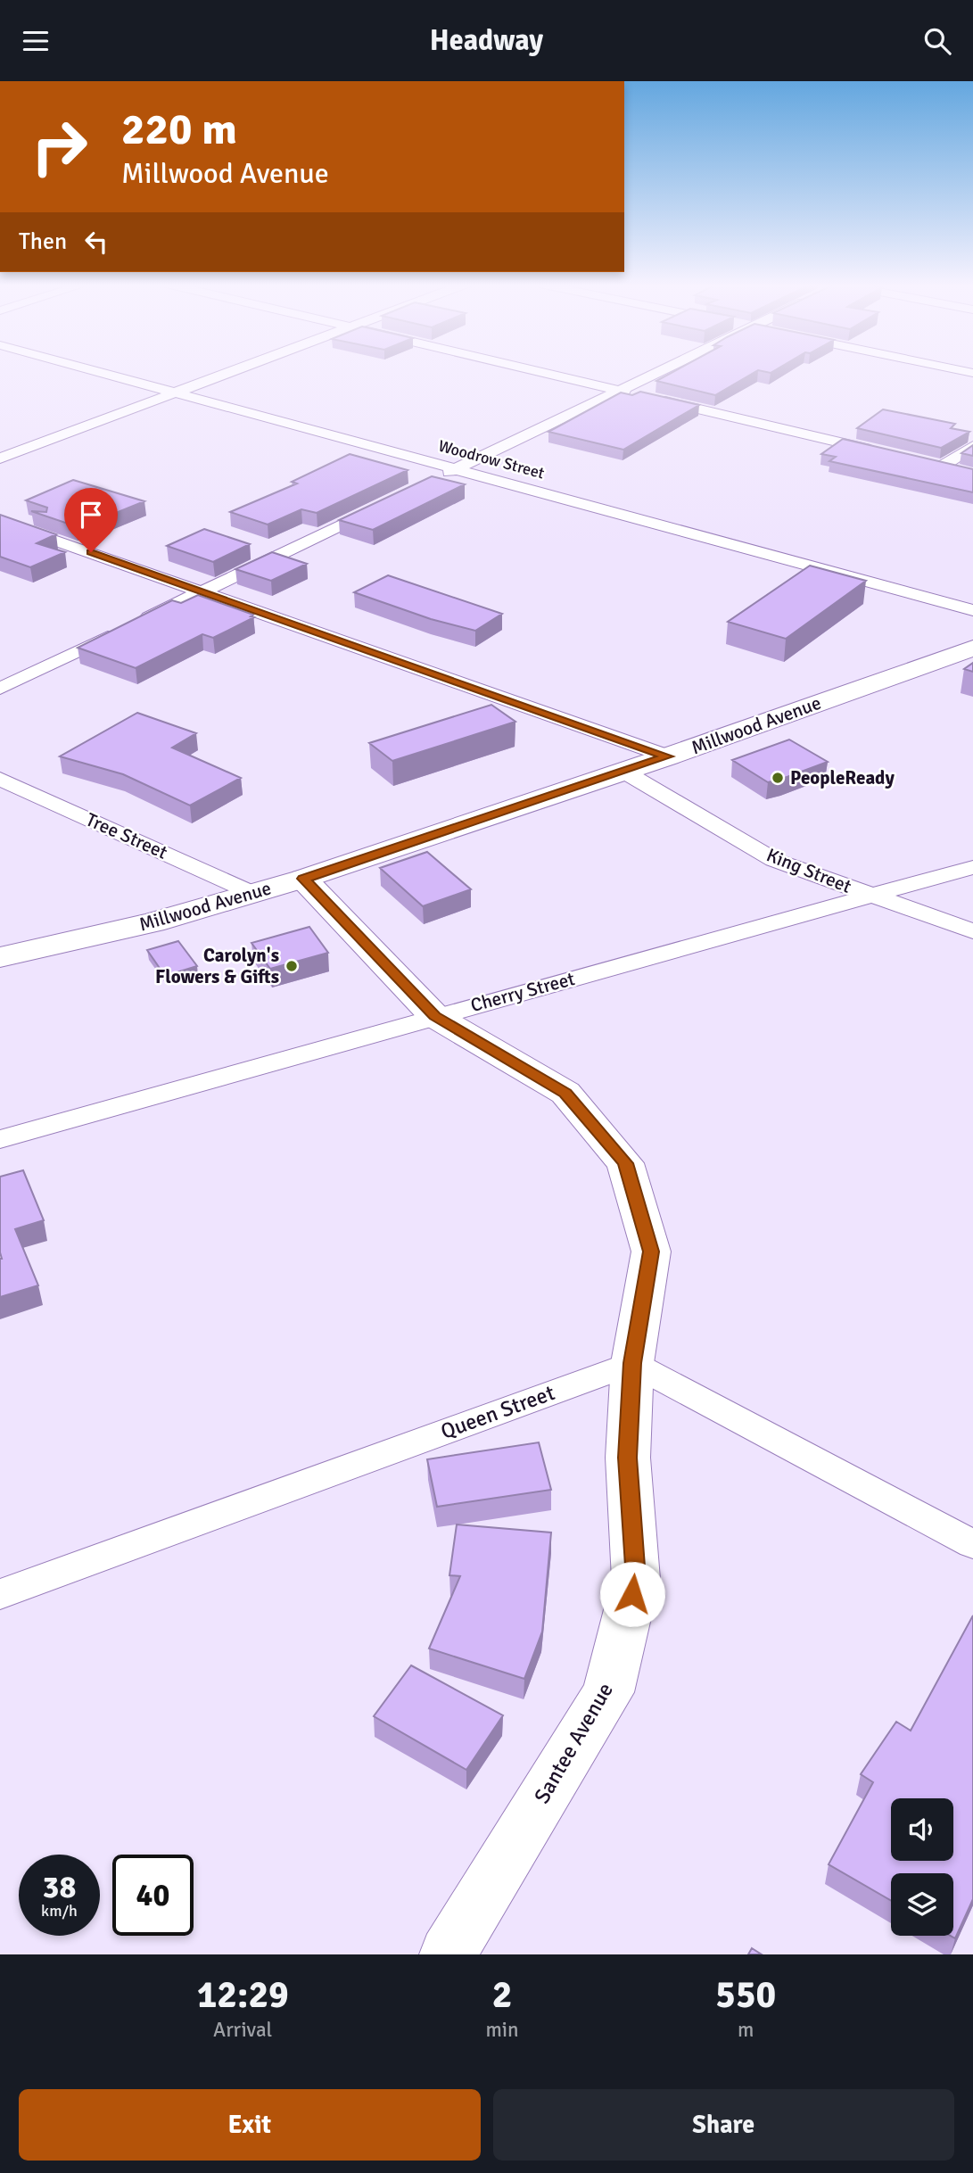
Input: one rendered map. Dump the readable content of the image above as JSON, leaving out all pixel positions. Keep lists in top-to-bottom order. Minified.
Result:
{"streets":{"main road":["Millwood Avenue","Santee Avenue"],"street":["Woodrow Street","Tree Street","King Street","Cherry Street","Queen Street"]},"crossings":[["Millwood Avenue","Tree Street"],["Millwood Avenue","King Street"],["Millwood Avenue","Santee Avenue"],["King Street","Cherry Street"],["Cherry Street","Santee Avenue"],["Queen Street","Santee Avenue"]],"places":["PeopleReady","Carolyn's Flowers & Gifts"],"page":{"header":"Headway","turn":["220 m","Millwood Avenue"],"then":"Then","speed":"38 km/h","limit":"40","eta":["12:29","Arrival","2","min","550","m"],"buttons":["Exit","Share"]}}
